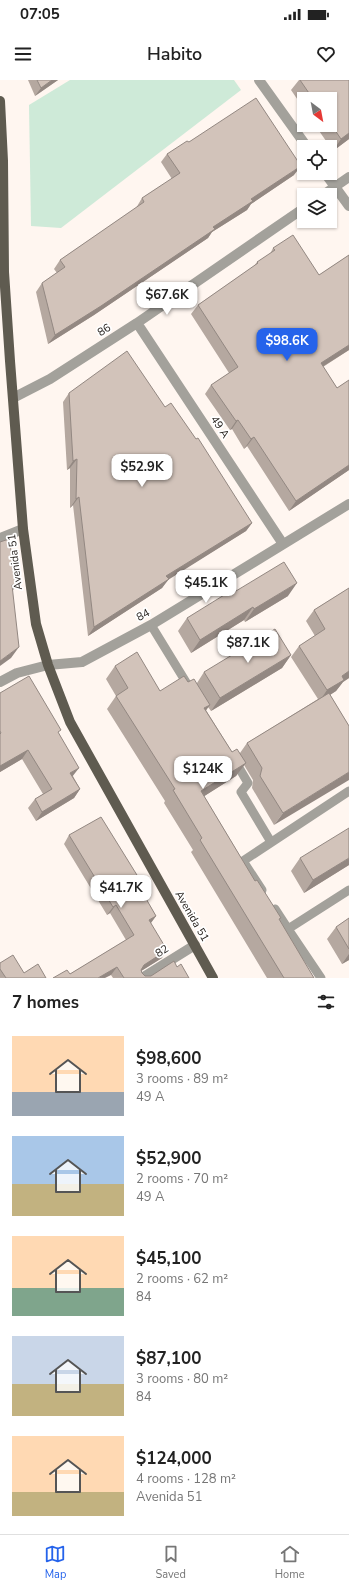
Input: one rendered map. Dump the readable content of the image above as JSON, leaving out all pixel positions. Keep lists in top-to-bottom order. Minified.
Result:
{"streets":{"main road":["Avenida 51"],"street":["86","49 A","84","82"]},"crossings":[["86","49 A"],["86","Avenida 51"],["49 A","84"],["Avenida 51","84"],["Avenida 51","82"]],"north":"bottom right","page":{"status":"07:05","header":"Habito","price":["$67.6K","$98.6K","$52.9K","$45.1K","$87.1K","$124K","$41.7K"],"heading":"7 homes","list":[{"name":"$98,600","note":"3 rooms · 89 m² · 49 A"},{"name":"$52,900","note":"2 rooms · 70 m² · 49 A"},{"name":"$45,100","note":"2 rooms · 62 m² · 84"},{"name":"$87,100","note":"3 rooms · 80 m² · 84"},{"name":"$124,000","note":"4 rooms · 128 m² · Avenida 51"}],"tabs":["Map","Saved","Home"]}}
